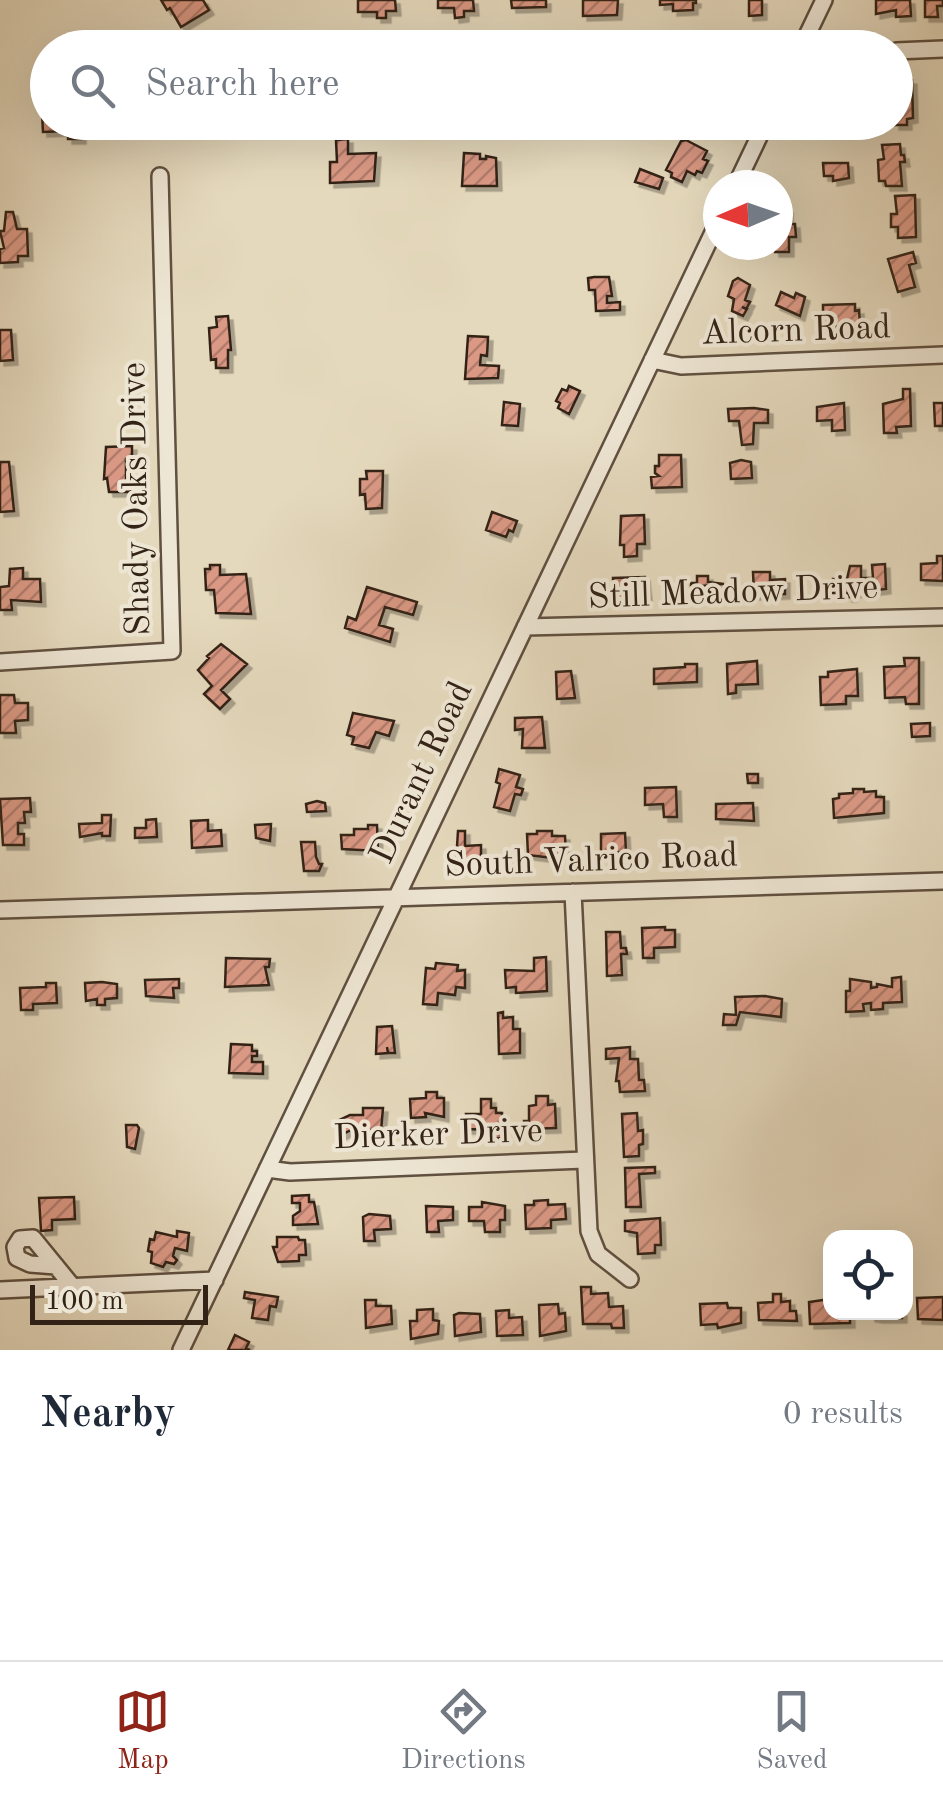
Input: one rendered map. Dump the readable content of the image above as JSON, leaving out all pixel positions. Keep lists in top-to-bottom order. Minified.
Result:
{"streets":{"street":["Alcorn Road","Shady Oaks Drive","Still Meadow Drive","Durant Road","South Valrico Road","Dierker Drive"]},"crossings":[["Alcorn Road","Durant Road"],["Still Meadow Drive","Durant Road"],["Durant Road","South Valrico Road"],["Durant Road","Dierker Drive"],["South Valrico Road","Dierker Drive"]],"scale_bar":"100 m","north":"left","page":{"search":"Search here","scale":"100 m","heading":["Nearby","0 results"],"nav":["Map","Directions","Saved"]}}
